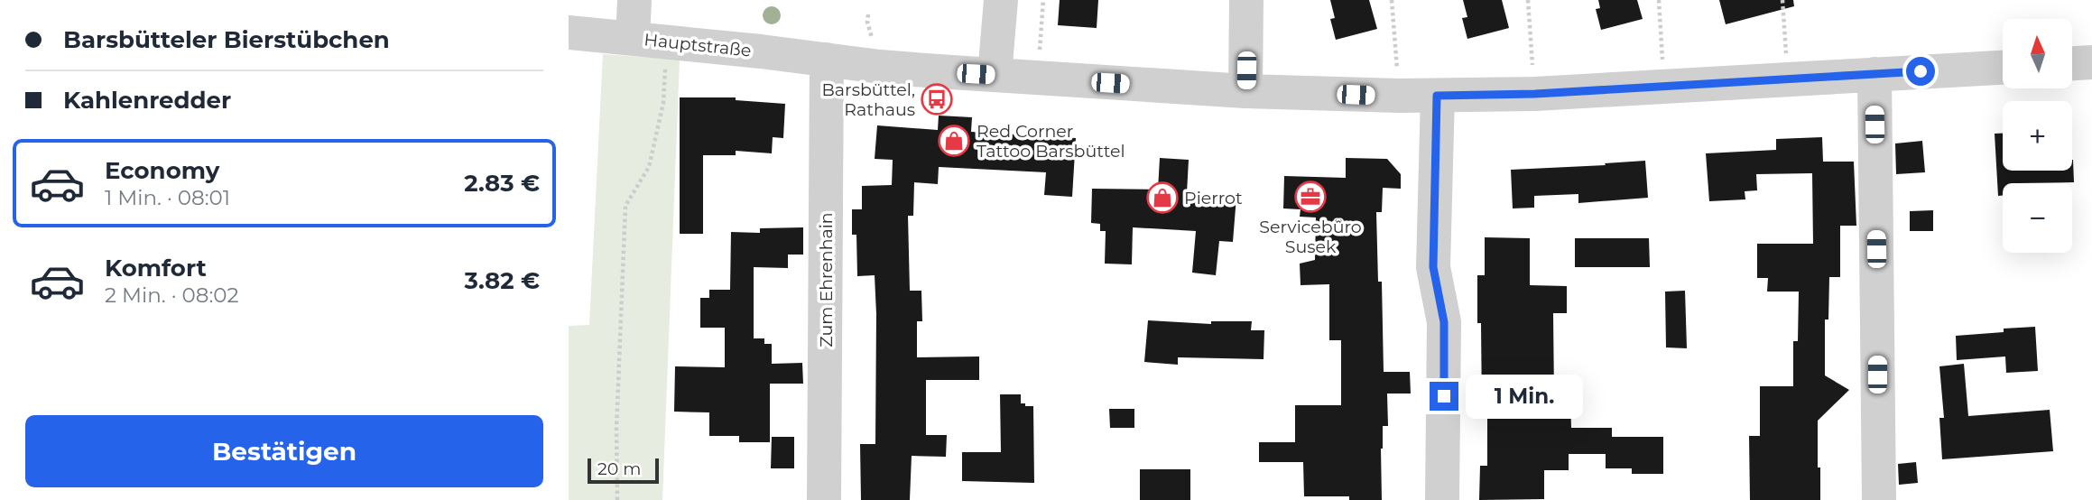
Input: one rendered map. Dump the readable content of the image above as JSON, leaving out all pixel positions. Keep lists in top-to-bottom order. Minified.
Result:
{"streets":{"street":["Hauptstraße","Zum Ehrenhain"]},"crossings":[["Hauptstraße","Zum Ehrenhain"]],"places":{"bus stop":["Barsbüttel, Rathaus"],"shop":["Red Corner Tattoo Barsbüttel","Pierrot"],"office":["Servicebüro Susek"]},"scale_bar":"20 m","north":"top","page":{"banner":["Barsbütteler Bierstübchen","Kahlenredder"],"map_buttons":["+","−"],"list":[{"name":"Economy","note":"1 Min. · 08:01","value":"2.83 €"},{"name":"Komfort","note":"2 Min. · 08:02","value":"3.82 €"}],"bubble":"1 Min.","buttons":"Bestätigen","scale":"20 m"}}
